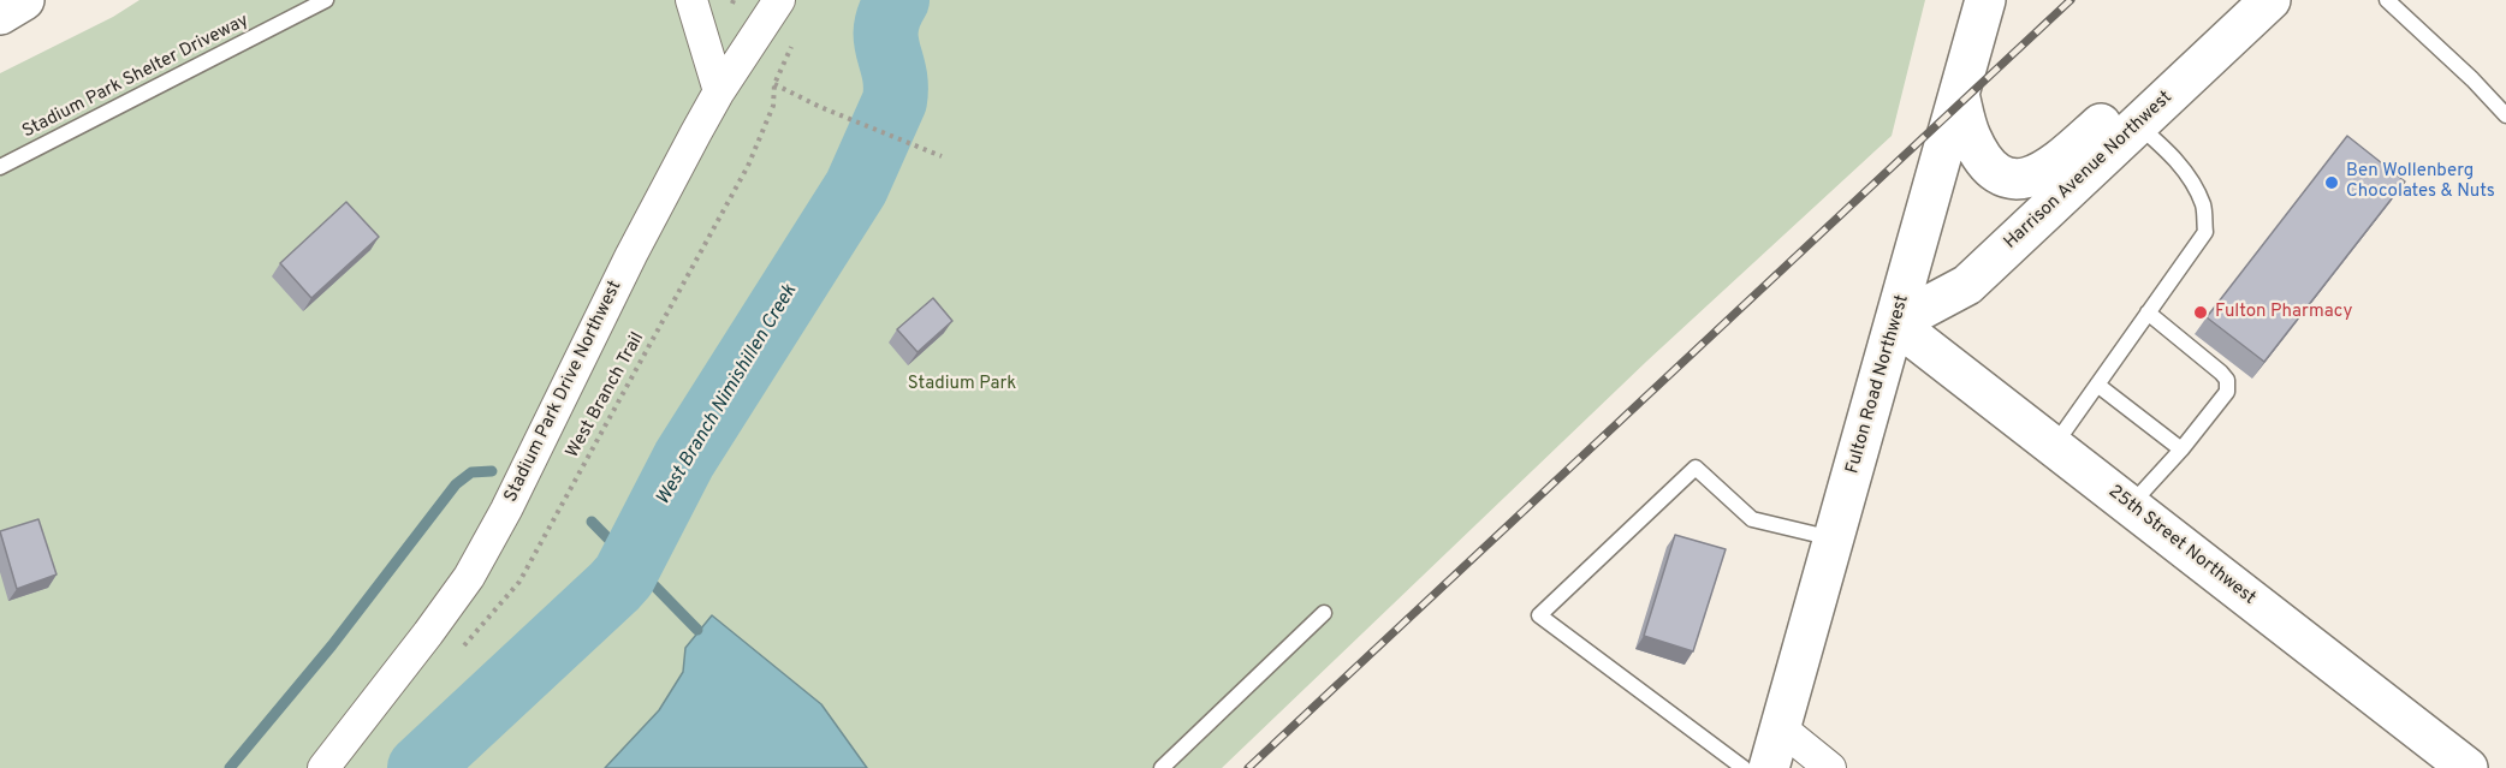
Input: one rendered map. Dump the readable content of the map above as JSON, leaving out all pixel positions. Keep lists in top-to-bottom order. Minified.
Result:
{"streets":{"main road":["Harrison Avenue Northwest","Fulton Road Northwest","25th Street Northwest"],"street":["Stadium Park Drive Northwest"],"lane":["Stadium Park Shelter Driveway"],"path":["West Branch Trail"]},"crossings":[["Harrison Avenue Northwest","Fulton Road Northwest"],["Harrison Avenue Northwest","25th Street Northwest"],["Fulton Road Northwest","25th Street Northwest"]],"water":["West Branch Nimishillen Creek"],"parks":["Stadium Park"],"places":["Ben Wollenberg Chocolates & Nuts","Fulton Pharmacy"]}
